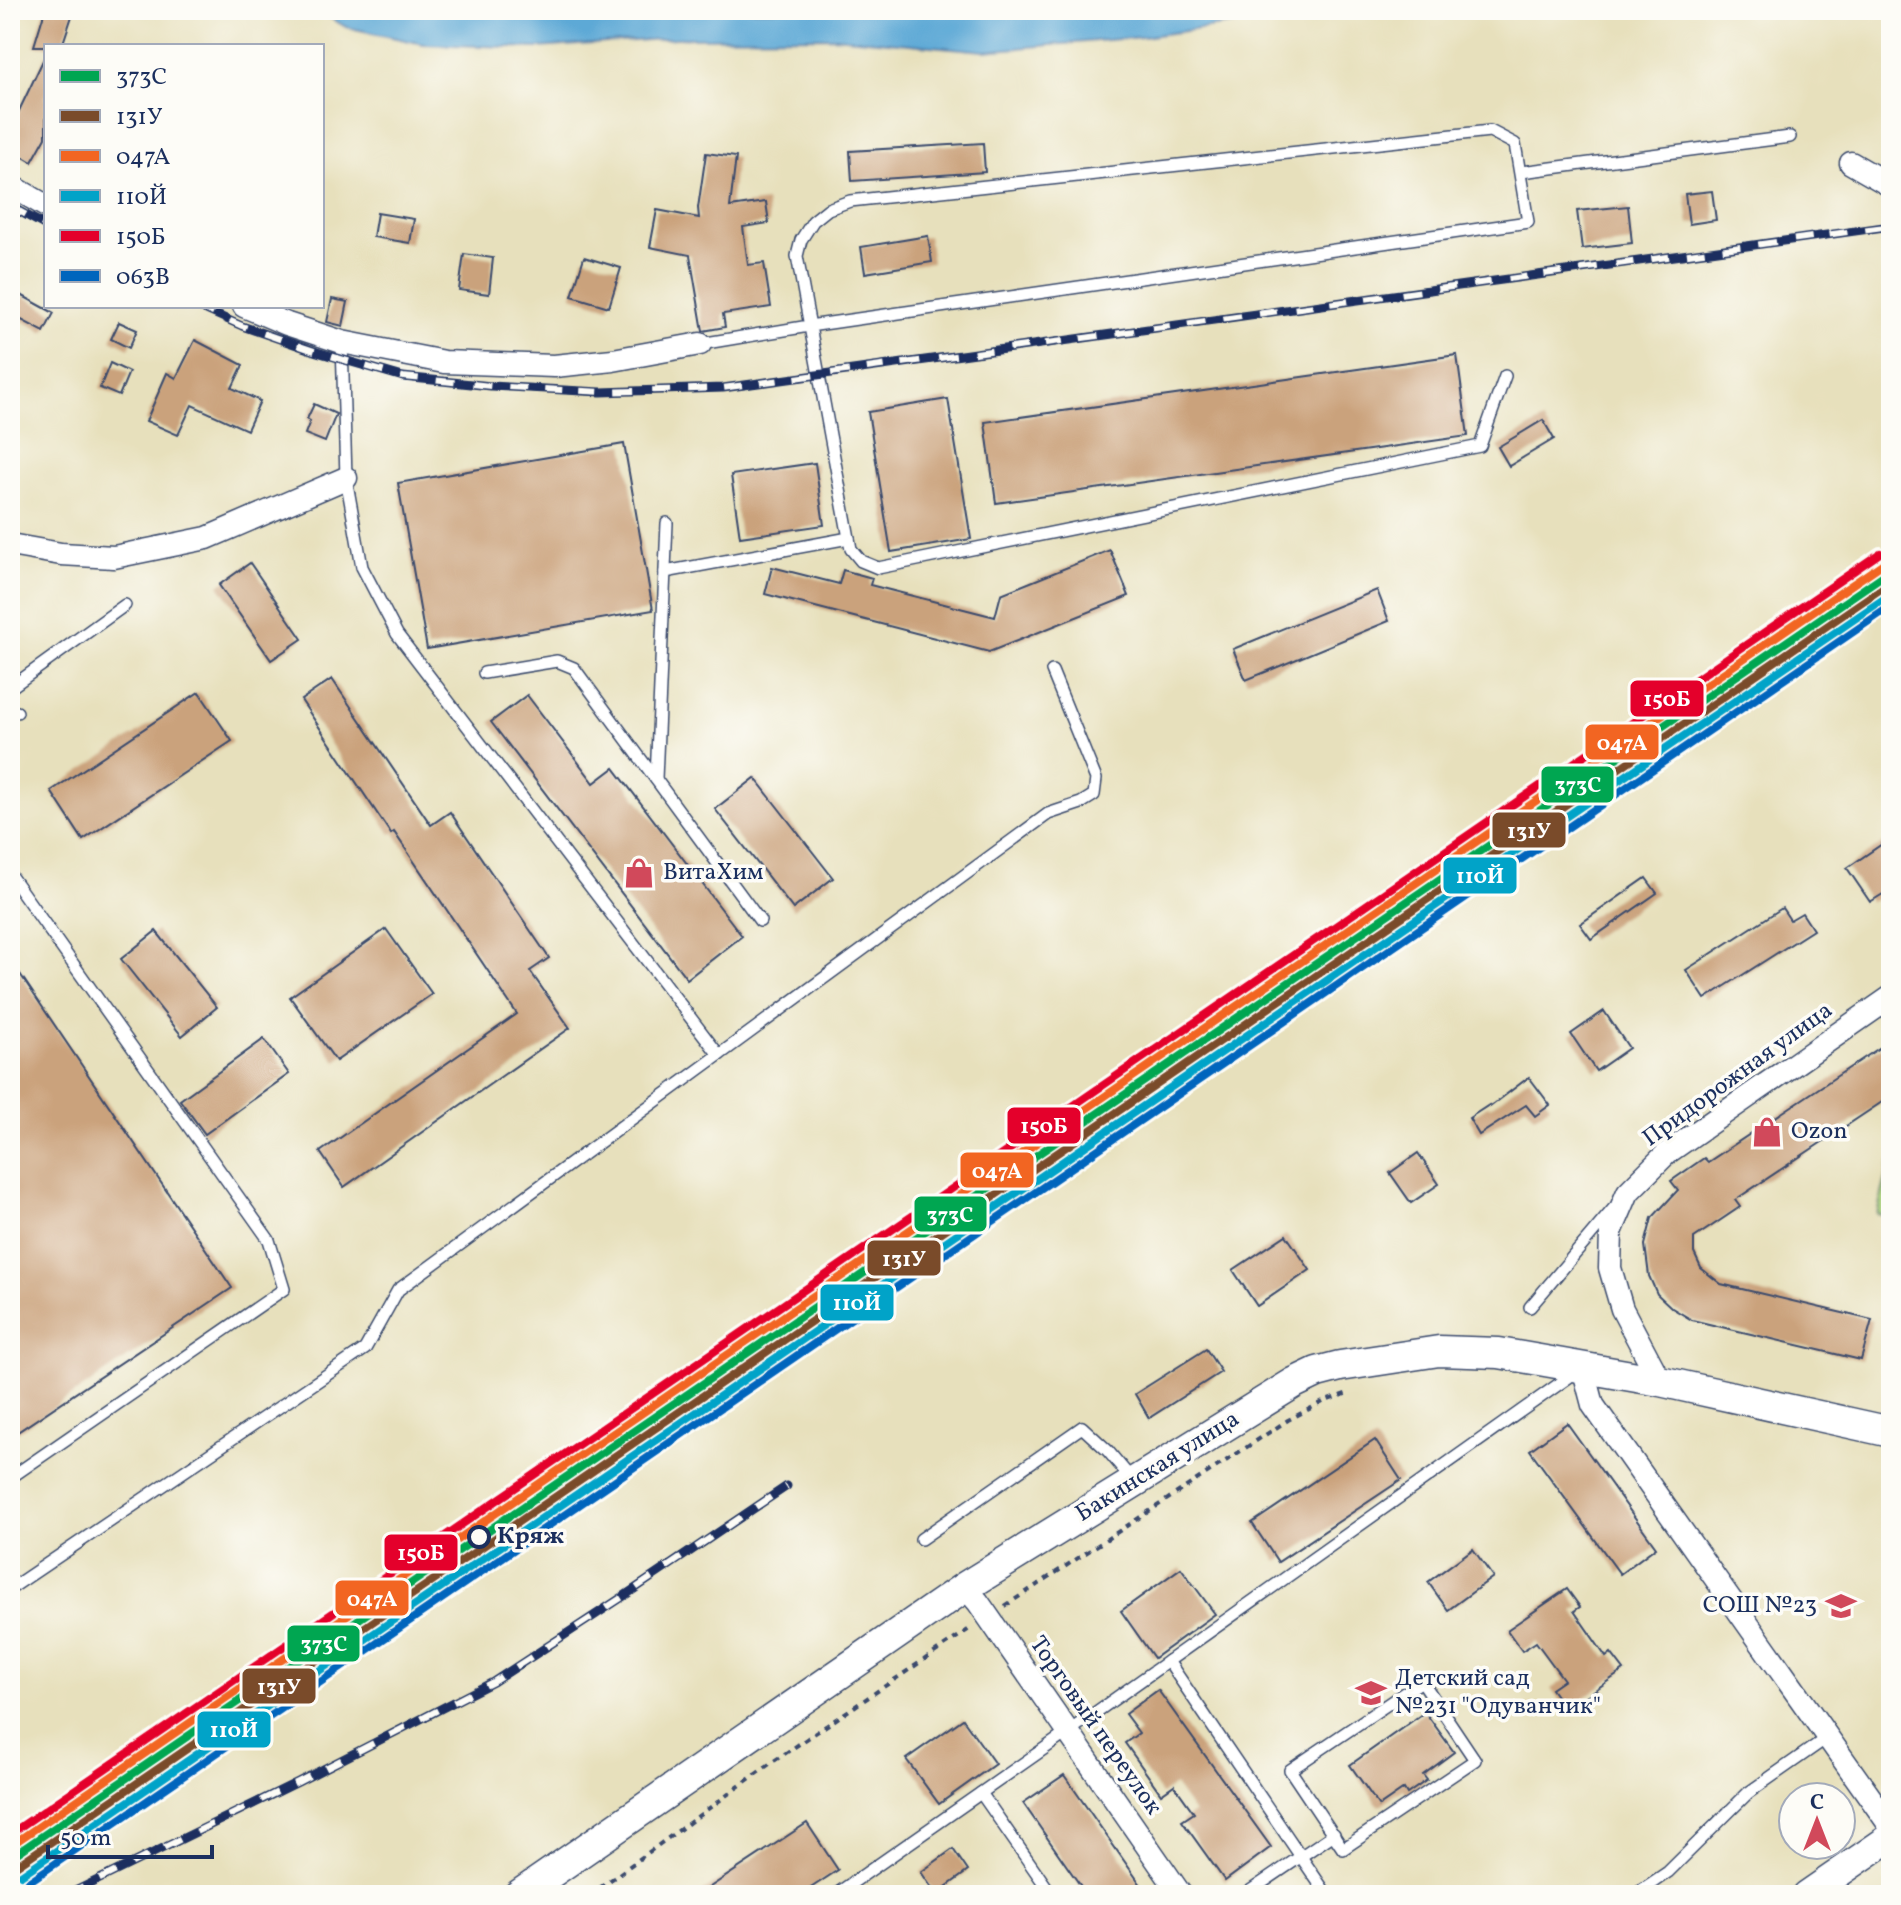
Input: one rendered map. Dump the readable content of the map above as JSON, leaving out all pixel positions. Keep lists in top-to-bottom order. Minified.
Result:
{"streets":{"main road":["Бакинская улица"],"street":["Придорожная улица","Торговый переулок"]},"crossings":[["Придорожная улица","Бакинская улица"],["Бакинская улица","Торговый переулок"]],"places":{"shop":["ВитаХим","Ozon"],"other":["Кряж"],"school or university":["СОШ №23","Детский сад №231 \"Одуванчик\""]},"lines":["transit line 150Б","transit line 047А","transit line 373C","transit line 131У","transit line 110Й","transit line 063В"],"legend":["373C","131У","047А","110Й","150Б","063В"],"scale_bar":"50 m","north":"top"}
